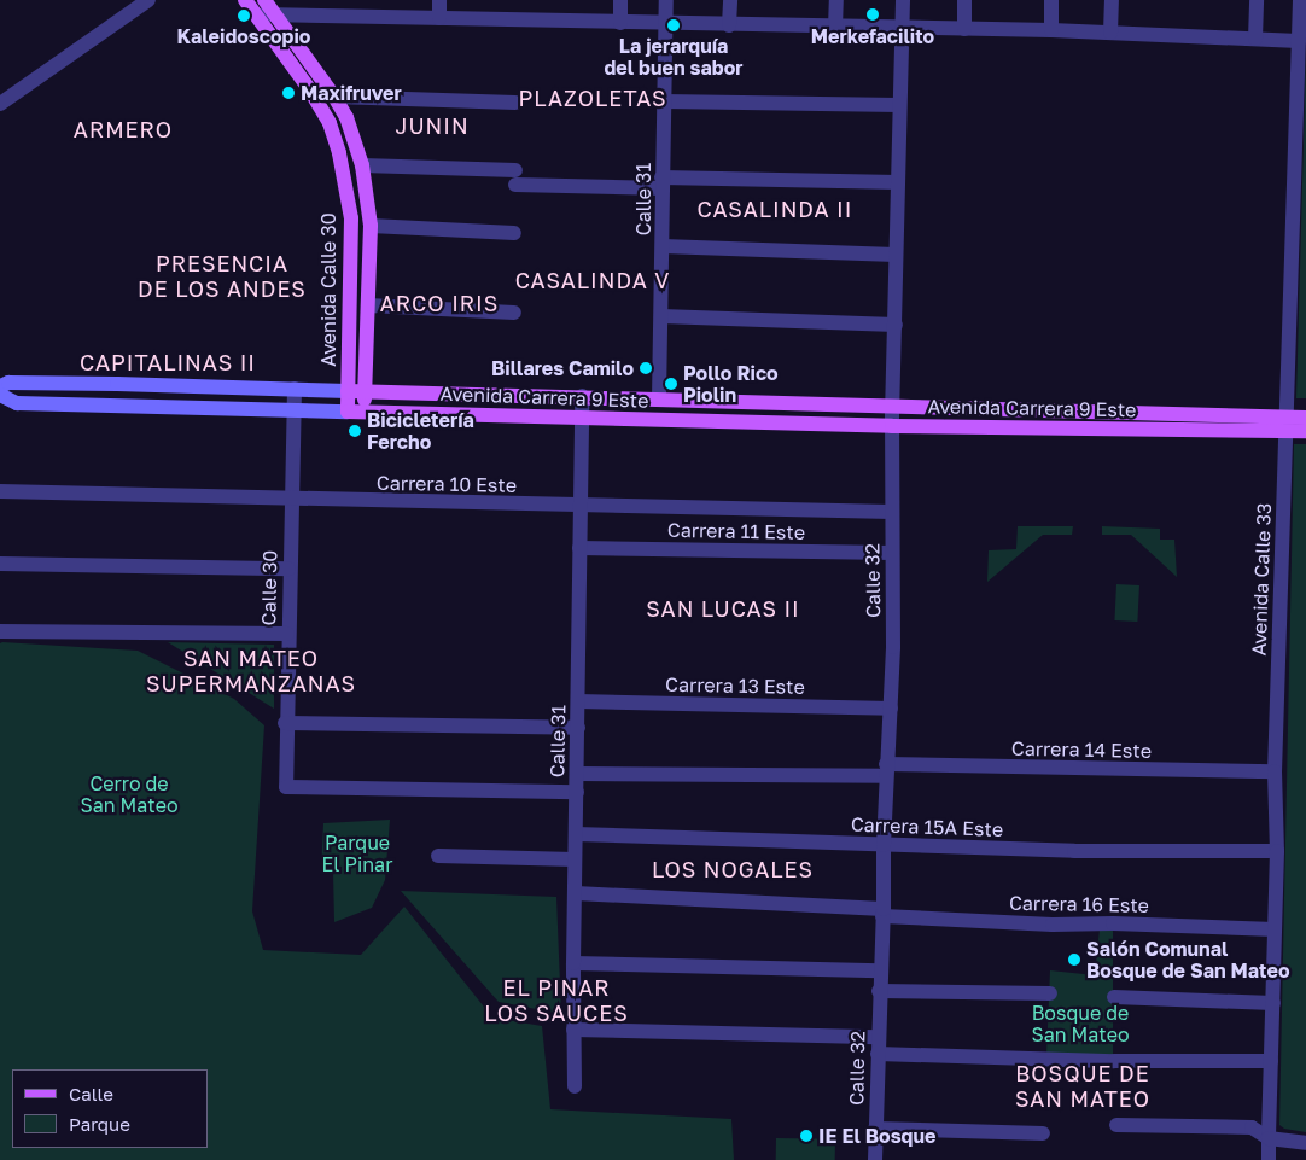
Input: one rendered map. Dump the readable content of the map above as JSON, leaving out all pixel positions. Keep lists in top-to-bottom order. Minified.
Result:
{"streets":{"main road":["Avenida Calle 30","Avenida Carrera 9 Este"],"street":["Calle 31","Carrera 10 Este","Carrera 11 Este","Avenida Calle 33","Calle 32","Calle 30","Carrera 13 Este","Carrera 14 Este","Carrera 15A Este","Carrera 16 Este"]},"crossings":[["Calle 31","Avenida Carrera 9 Este"],["Calle 31","Carrera 10 Este"],["Calle 31","Carrera 11 Este"],["Calle 31","Calle 30"],["Calle 31","Carrera 13 Este"],["Calle 31","Carrera 14 Este"],["Calle 31","Carrera 15A Este"],["Calle 31","Carrera 16 Este"],["Avenida Calle 30","Avenida Carrera 9 Este"],["Avenida Carrera 9 Este","Avenida Calle 33"],["Avenida Carrera 9 Este","Calle 32"],["Avenida Carrera 9 Este","Calle 30"],["Carrera 10 Este","Calle 32"],["Carrera 10 Este","Calle 30"],["Carrera 11 Este","Calle 32"],["Avenida Calle 33","Carrera 14 Este"],["Avenida Calle 33","Carrera 15A Este"],["Avenida Calle 33","Carrera 16 Este"],["Calle 32","Carrera 13 Este"],["Calle 32","Carrera 14 Este"],["Calle 32","Carrera 15A Este"],["Calle 32","Carrera 16 Este"]],"districts":["PLAZOLETAS","JUNIN","ARMERO","CASALINDA II","PRESENCIA DE LOS ANDES","CASALINDA V","ARCO IRIS","CAPITALINAS II","SAN LUCAS II","SAN MATEO SUPERMANZANAS","LOS NOGALES","EL PINAR LOS SAUCES","BOSQUE DE SAN MATEO"],"parks":["Cerro de San Mateo","Parque El Pinar","Bosque de San Mateo"],"places":["Merkefacilito","Kaleidoscopio","La jerarquía del buen sabor","Maxifruver","Billares Camilo","Pollo Rico Piolin","Bicicletería Fercho","Salón Comunal Bosque de San Mateo","IE El Bosque"],"legend":["Calle","Parque"]}
